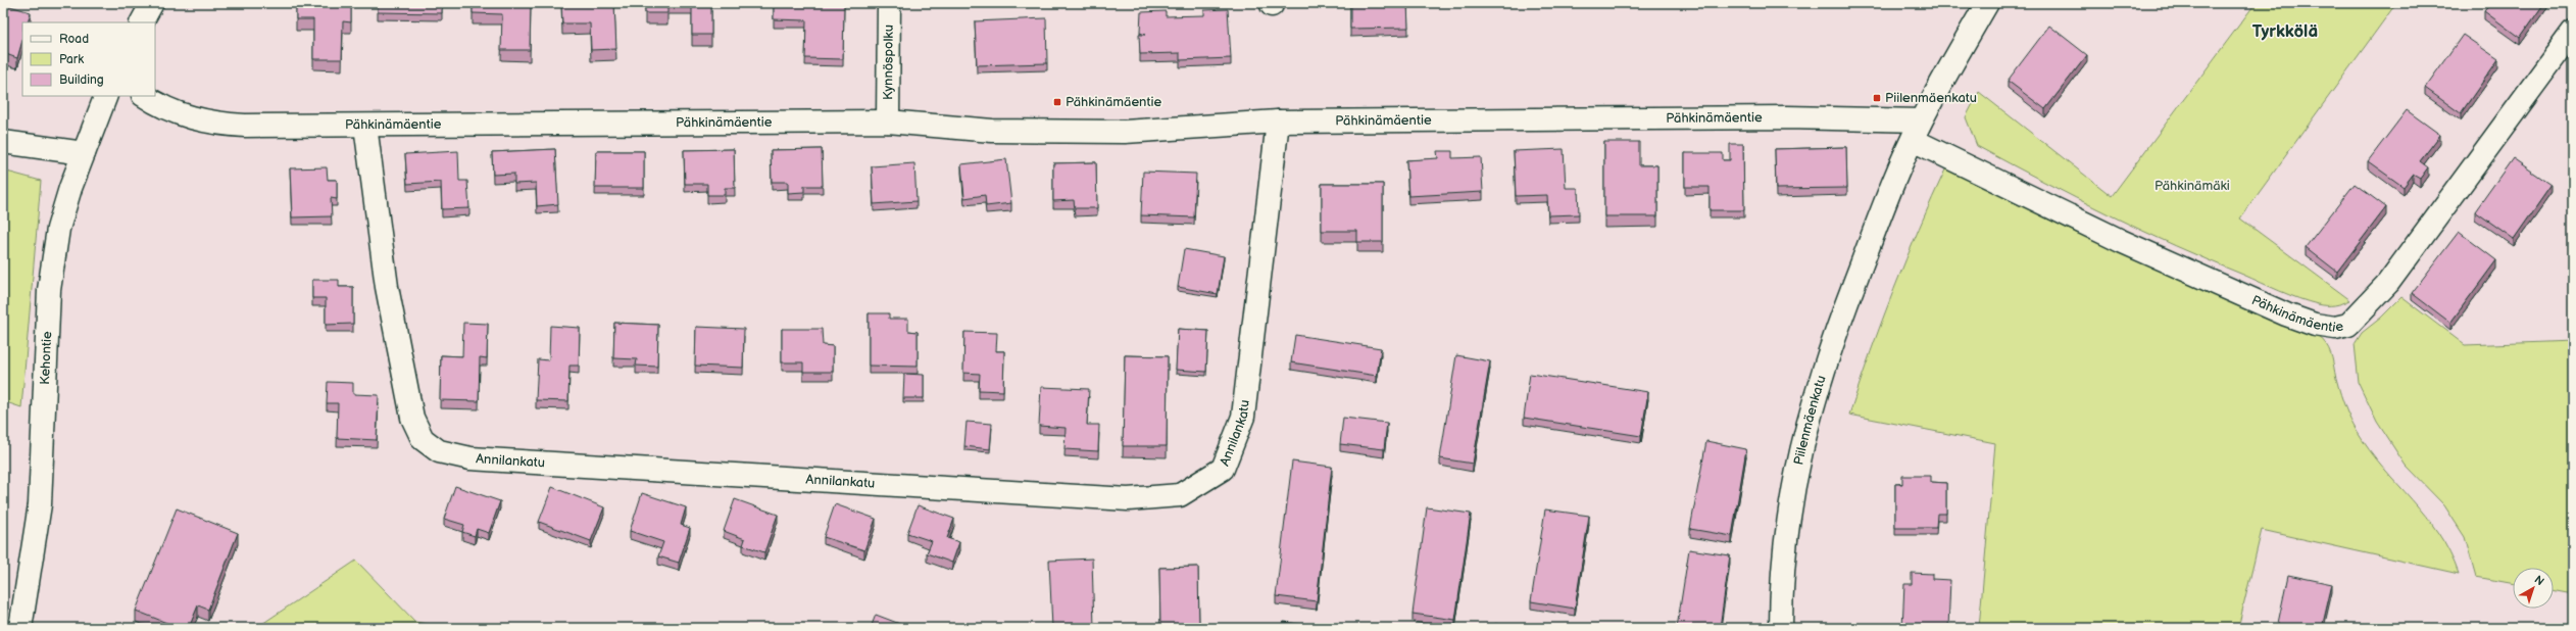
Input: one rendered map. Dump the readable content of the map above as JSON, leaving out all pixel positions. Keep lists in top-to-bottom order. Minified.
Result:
{"streets":{"street":["Kynnöspolku","Pähkinämäentie","Kehontie","Piilenmäenkatu","Annilankatu"]},"crossings":[["Kynnöspolku","Pähkinämäentie"],["Pähkinämäentie","Piilenmäenkatu"],["Pähkinämäentie","Annilankatu"]],"districts":["Tyrkkölä"],"parks":["Pähkinämäki"],"places":{"transit":["Piilenmäenkatu","Pähkinämäentie"]},"legend":["Road","Park","Building"],"north":"top right"}
